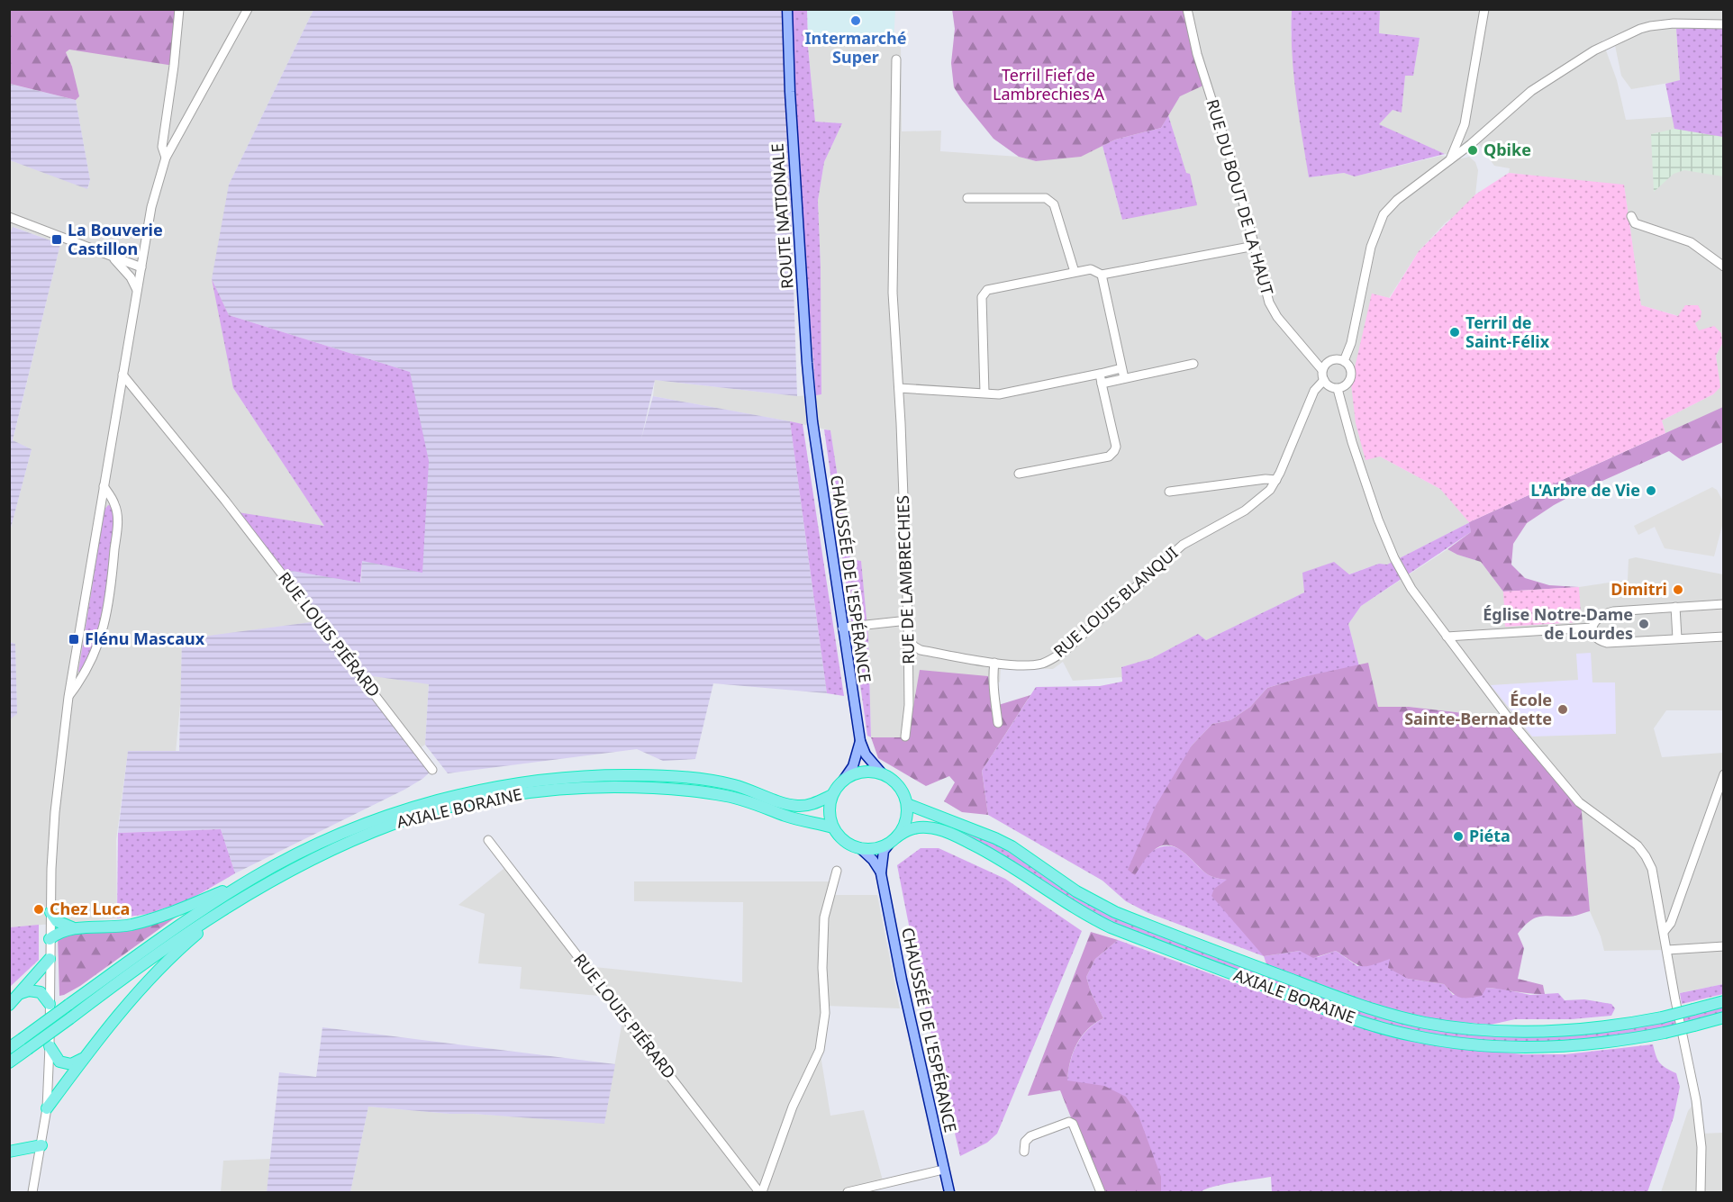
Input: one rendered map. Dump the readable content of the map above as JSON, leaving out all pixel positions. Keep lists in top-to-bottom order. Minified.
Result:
{"streets":{"highway":["AXIALE BORAINE"],"main road":["ROUTE NATIONALE","CHAUSSÉE DE L'ESPÉRANCE"],"street":["RUE DU BOUT DE LA HAUT","RUE DE LAMBRECHIES","RUE LOUIS BLANQUI","RUE LOUIS PIÉRARD"]},"crossings":[["RUE DU BOUT DE LA HAUT","RUE LOUIS BLANQUI"],["ROUTE NATIONALE","CHAUSSÉE DE L'ESPÉRANCE"],["RUE DE LAMBRECHIES","RUE LOUIS BLANQUI"]],"parks":["Terril Fief de Lambrechies A"],"places":{"other":["Intermarché Super","Qbike","Terril de Saint-Félix","L'Arbre de Vie","Dimitri","Église Notre-Dame de Lourdes","École Sainte-Bernadette","Piéta","Chez Luca"],"transit":["La Bouverie Castillon","Flénu Mascaux"]}}
